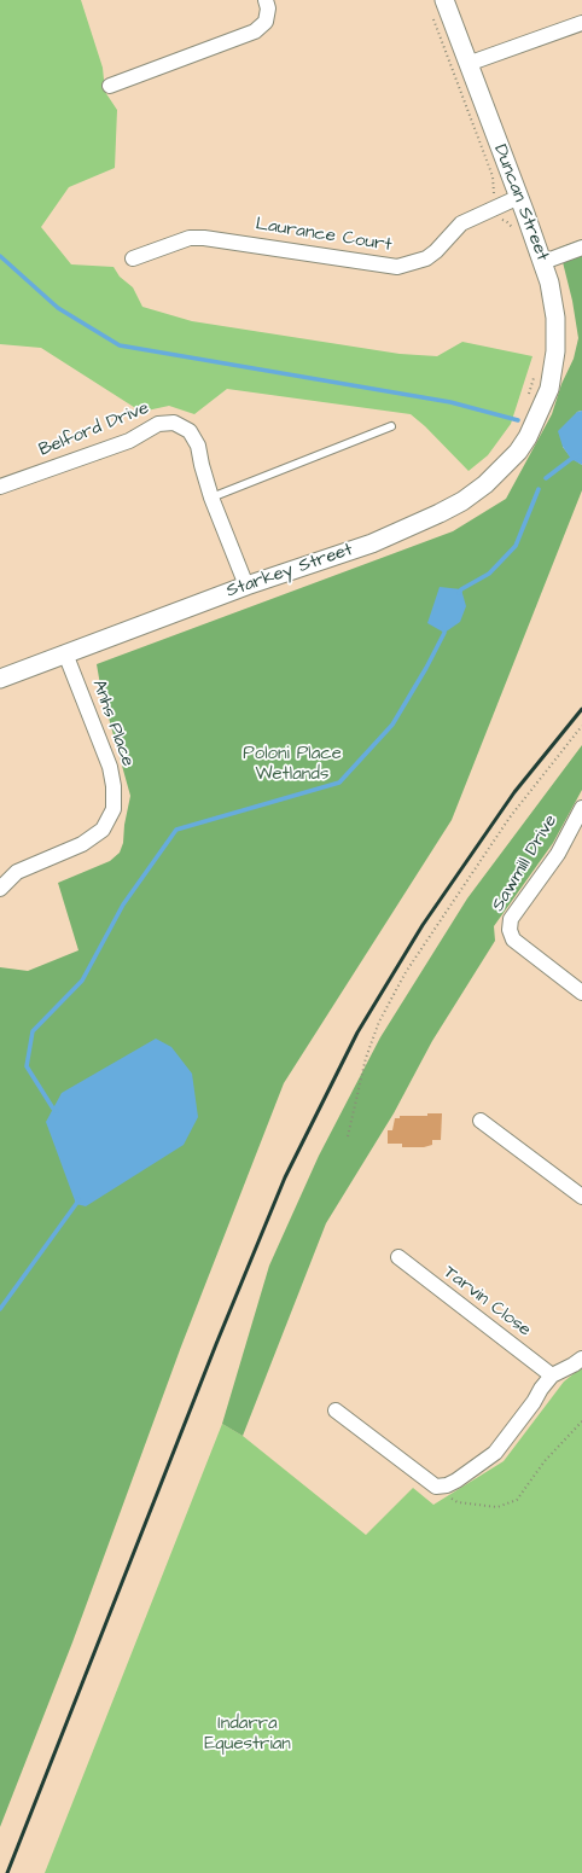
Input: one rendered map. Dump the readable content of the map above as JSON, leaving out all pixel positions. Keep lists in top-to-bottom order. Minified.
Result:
{"streets":{"street":["Duncan Street","Laurance Court","Belford Drive","Starkey Street","Anhs Place","Sawmill Drive","Tarvin Close"]},"crossings":[["Duncan Street","Laurance Court"],["Duncan Street","Starkey Street"],["Belford Drive","Starkey Street"],["Starkey Street","Anhs Place"]],"parks":["Poloni Place Wetlands","Indarra Equestrian"]}
